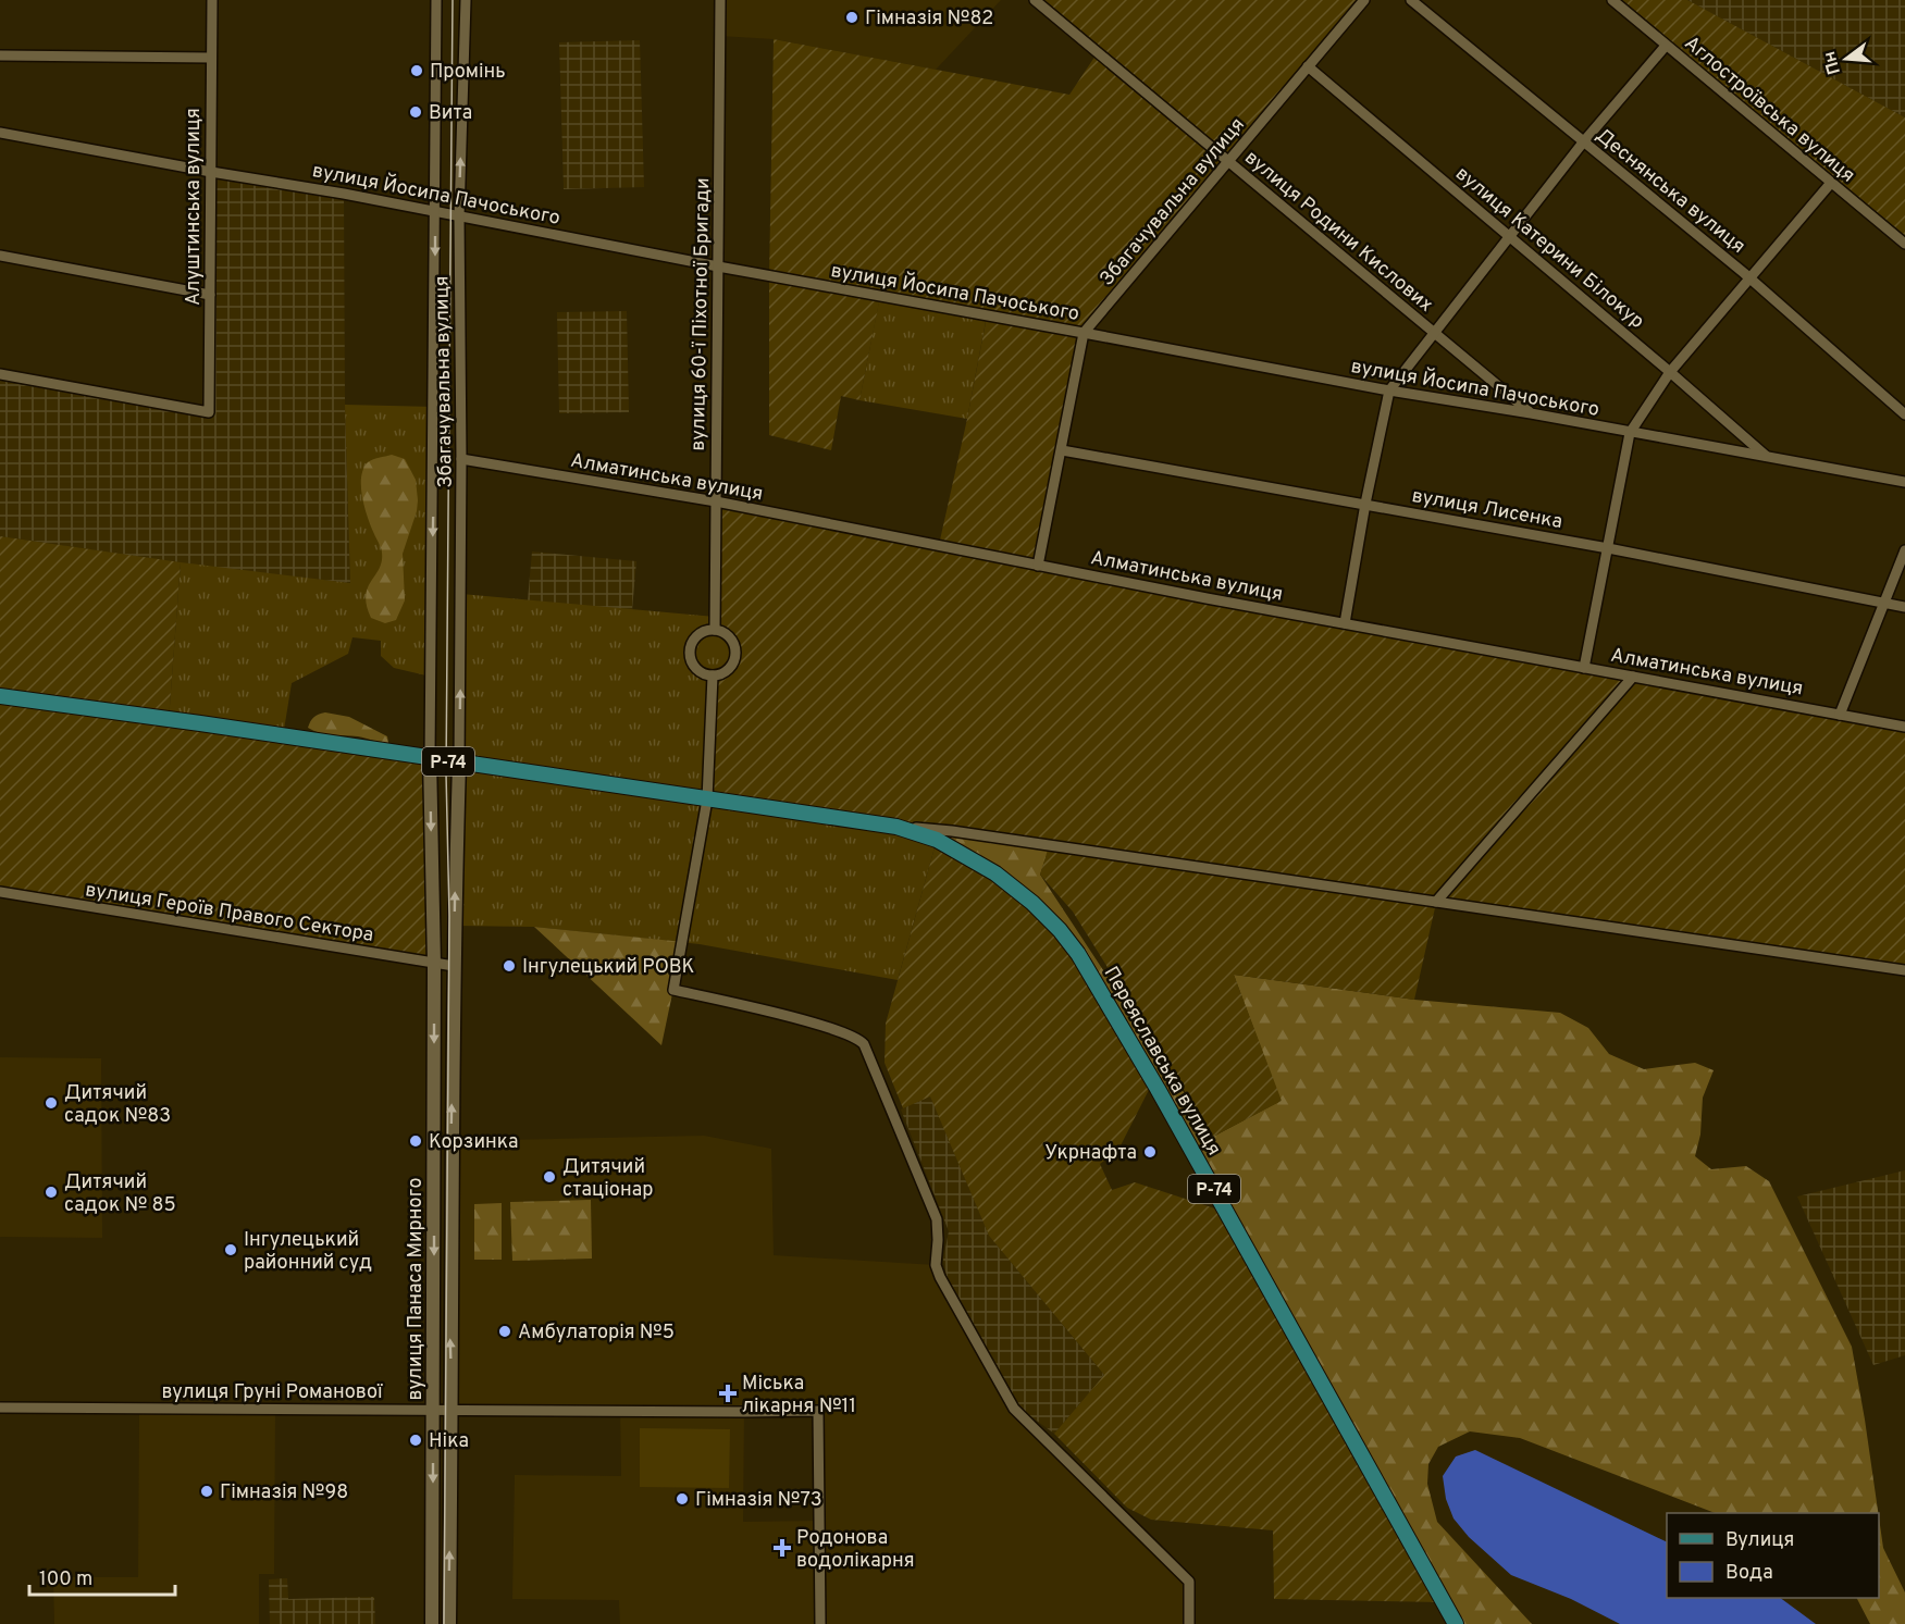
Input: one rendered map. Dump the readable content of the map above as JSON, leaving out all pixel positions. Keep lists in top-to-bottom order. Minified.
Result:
{"streets":{"main road":["Р-74","Переяславська вулиця","вулиця Панаса Мирного"],"street":["Аглостроївська вулиця","Деснянська вулиця","вулиця Йосипа Пачоського","Збагачувальна вулиця","Алуштинська вулиця","вулиця Родини Кислових","вулиця Катерини Білокур","вулиця 60-ї Піхотної Бригади","Алматинська вулиця","вулиця Лисенка","вулиця Героїв Правого Сектора","вулиця Груні Романової"]},"crossings":[["вулиця Йосипа Пачоського","Збагачувальна вулиця"],["вулиця Йосипа Пачоського","Алуштинська вулиця"],["вулиця Йосипа Пачоського","вулиця Родини Кислових"],["вулиця Йосипа Пачоського","вулиця Катерини Білокур"],["вулиця Йосипа Пачоського","вулиця 60-ї Піхотної Бригади"],["Збагачувальна вулиця","вулиця Родини Кислових"],["Збагачувальна вулиця","вулиця Катерини Білокур"],["Збагачувальна вулиця","Алматинська вулиця"],["Збагачувальна вулиця","вулиця Лисенка"],["Збагачувальна вулиця","Р-74"],["Збагачувальна вулиця","вулиця Панаса Мирного"],["вулиця 60-ї Піхотної Бригади","Алматинська вулиця"],["Р-74","Переяславська вулиця"],["Р-74","вулиця Панаса Мирного"],["вулиця Героїв Правого Сектора","вулиця Панаса Мирного"],["вулиця Панаса Мирного","вулиця Груні Романової"]],"places":{"other":["Гімназія №82","Промінь","Вита","Інгулецький РОВК","Дитячий садок №83","Корзинка","Укрнафта","Дитячий стаціонар","Дитячий садок № 85","Інгулецький районний суд","Амбулаторія №5","Ніка","Гімназія №98","Гімназія №73"],"health":["Міська лікарня №11","Родонова водолікарня"]},"legend":["Вулиця","Вода"],"scale_bar":"100 m","north":"left"}
